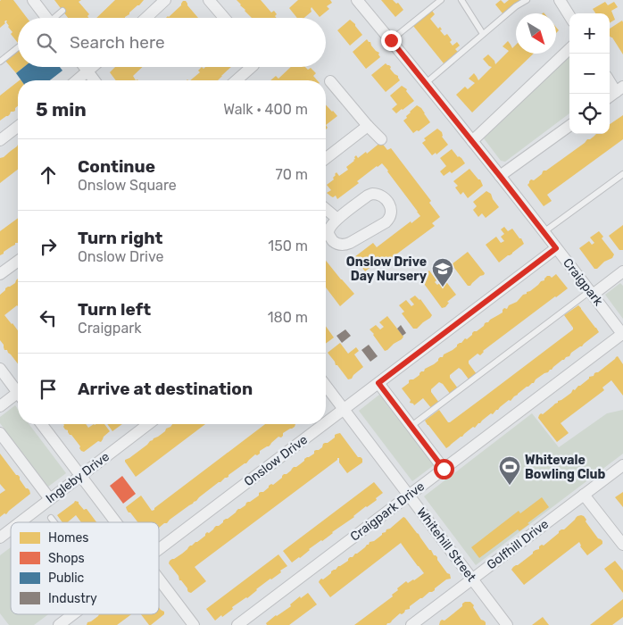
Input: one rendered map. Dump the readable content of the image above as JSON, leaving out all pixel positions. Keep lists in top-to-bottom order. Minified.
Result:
{"streets":{"street":["Craigpark","Onslow Drive","Ingleby Drive","Craigpark Drive","Whitehill Street","Golfhill Drive"]},"crossings":[["Craigpark","Onslow Drive"],["Craigpark","Craigpark Drive"],["Onslow Drive","Whitehill Street"],["Craigpark Drive","Whitehill Street"],["Whitehill Street","Golfhill Drive"]],"places":{"school or university":["Onslow Drive Day Nursery"],"sports":["Whitevale Bowling Club"]},"legend":["Homes","Shops","Public","Industry"],"north":"bottom right","page":{"map_buttons":["+","−"],"search":"Search here","heading":["5 min","Walk · 400 m"],"list":[["Continue","Onslow Square","70 m"],["Turn right","Onslow Drive","150 m"],["Turn left","Craigpark","180 m"],"Arrive at destination"]}}
